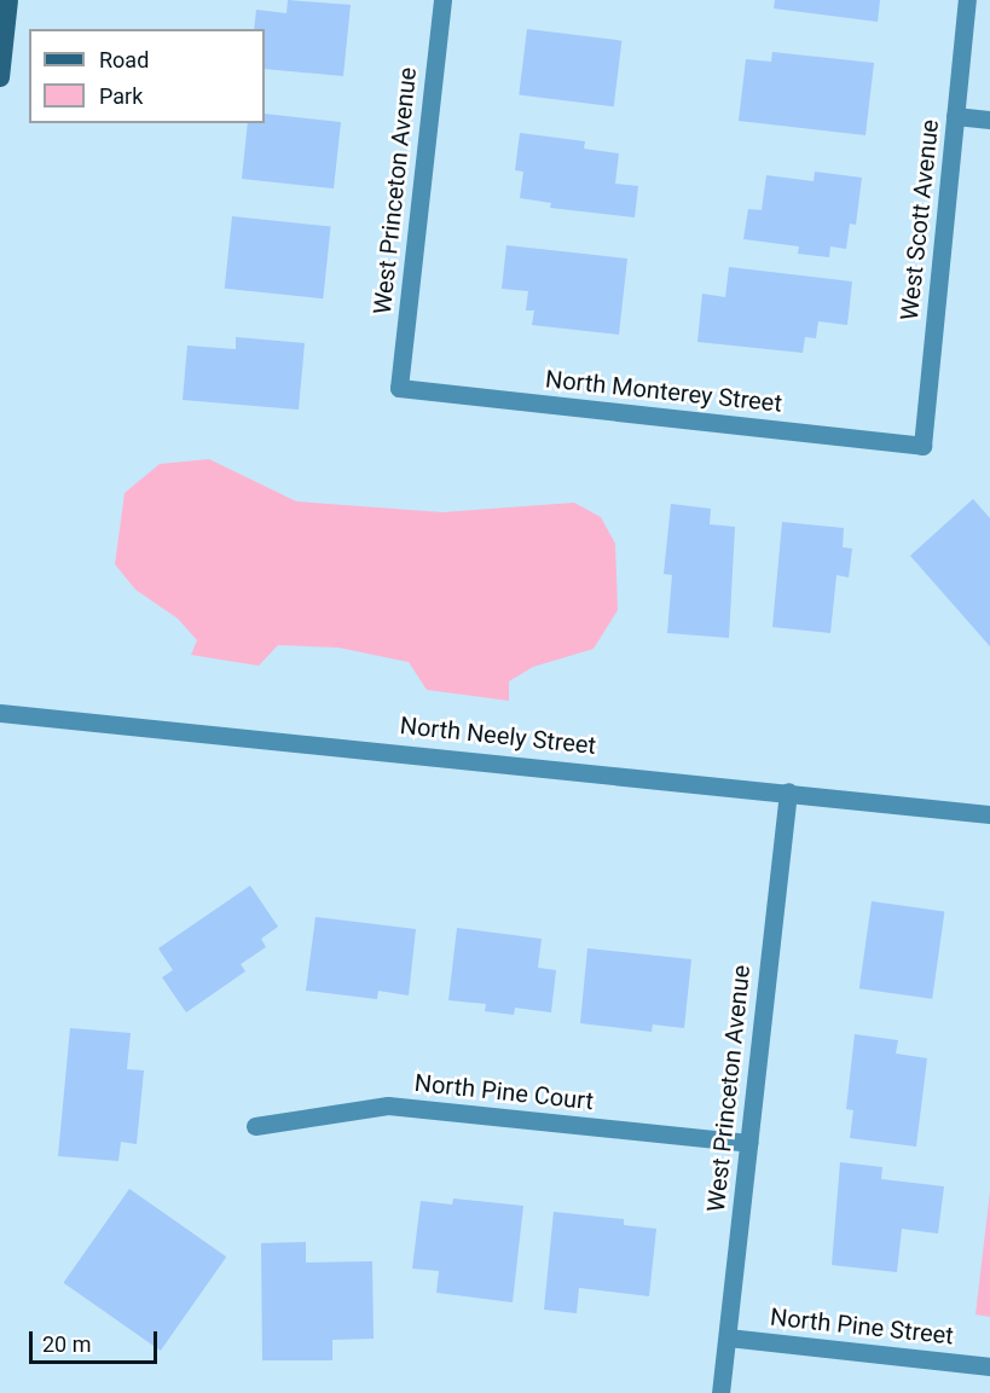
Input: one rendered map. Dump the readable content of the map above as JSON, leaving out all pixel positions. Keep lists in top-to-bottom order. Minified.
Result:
{"streets":{"street":["West Princeton Avenue","West Scott Avenue","North Monterey Street","North Neely Street","North Pine Court","North Pine Street"]},"crossings":[["West Princeton Avenue","North Monterey Street"],["West Princeton Avenue","North Neely Street"],["West Princeton Avenue","North Pine Court"],["West Princeton Avenue","North Pine Street"],["West Scott Avenue","North Monterey Street"]],"legend":["Road","Park"],"scale_bar":"20 m"}
